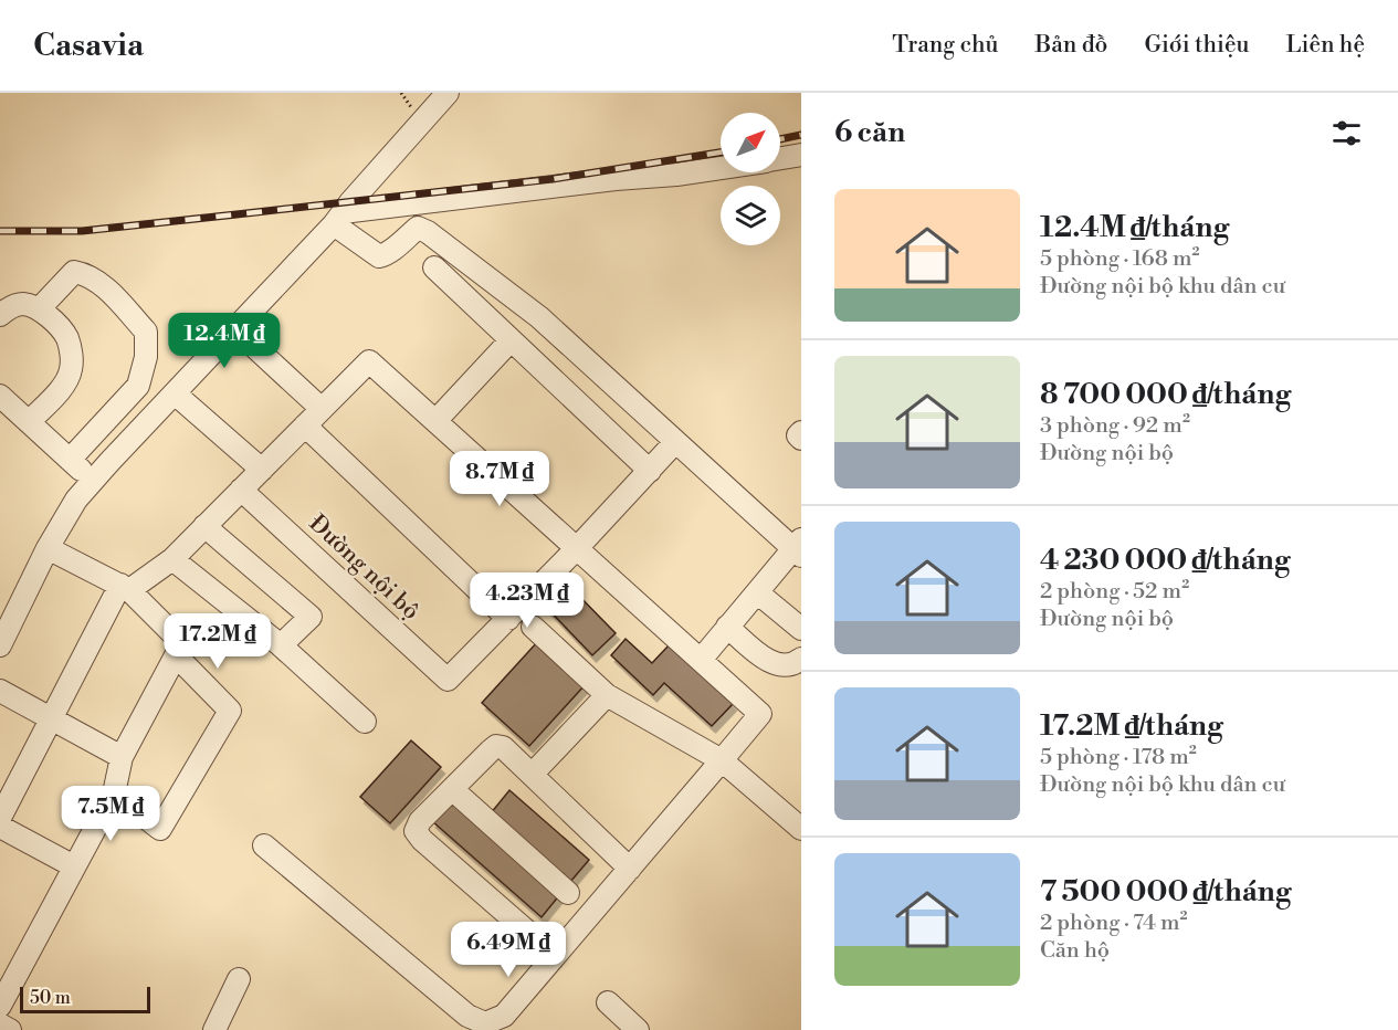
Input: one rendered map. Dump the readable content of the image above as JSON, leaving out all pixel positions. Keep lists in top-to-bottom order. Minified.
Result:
{"streets":{"street":["Đường nội bộ"]},"scale_bar":"50 m","north":"top right","page":{"header":"Casavia","nav":["Trang chủ","Bản đồ","Giới thiệu","Liên hệ"],"heading":"6 căn","list":[{"name":"12.4M ₫/tháng","note":"5 phòng · 168 m² · Đường nội bộ khu dân cư"},{"name":"8 700 000 ₫/tháng","note":"3 phòng · 92 m² · Đường nội bộ"},{"name":"4 230 000 ₫/tháng","note":"2 phòng · 52 m² · Đường nội bộ"},{"name":"17.2M ₫/tháng","note":"5 phòng · 178 m² · Đường nội bộ khu dân cư"},{"name":"7 500 000 ₫/tháng","note":"2 phòng · 74 m² · Căn hộ"}],"price":["12.4M ₫","8.7M ₫","4.23M ₫","17.2M ₫","7.5M ₫","6.49M ₫"],"scale":"50 m"}}
